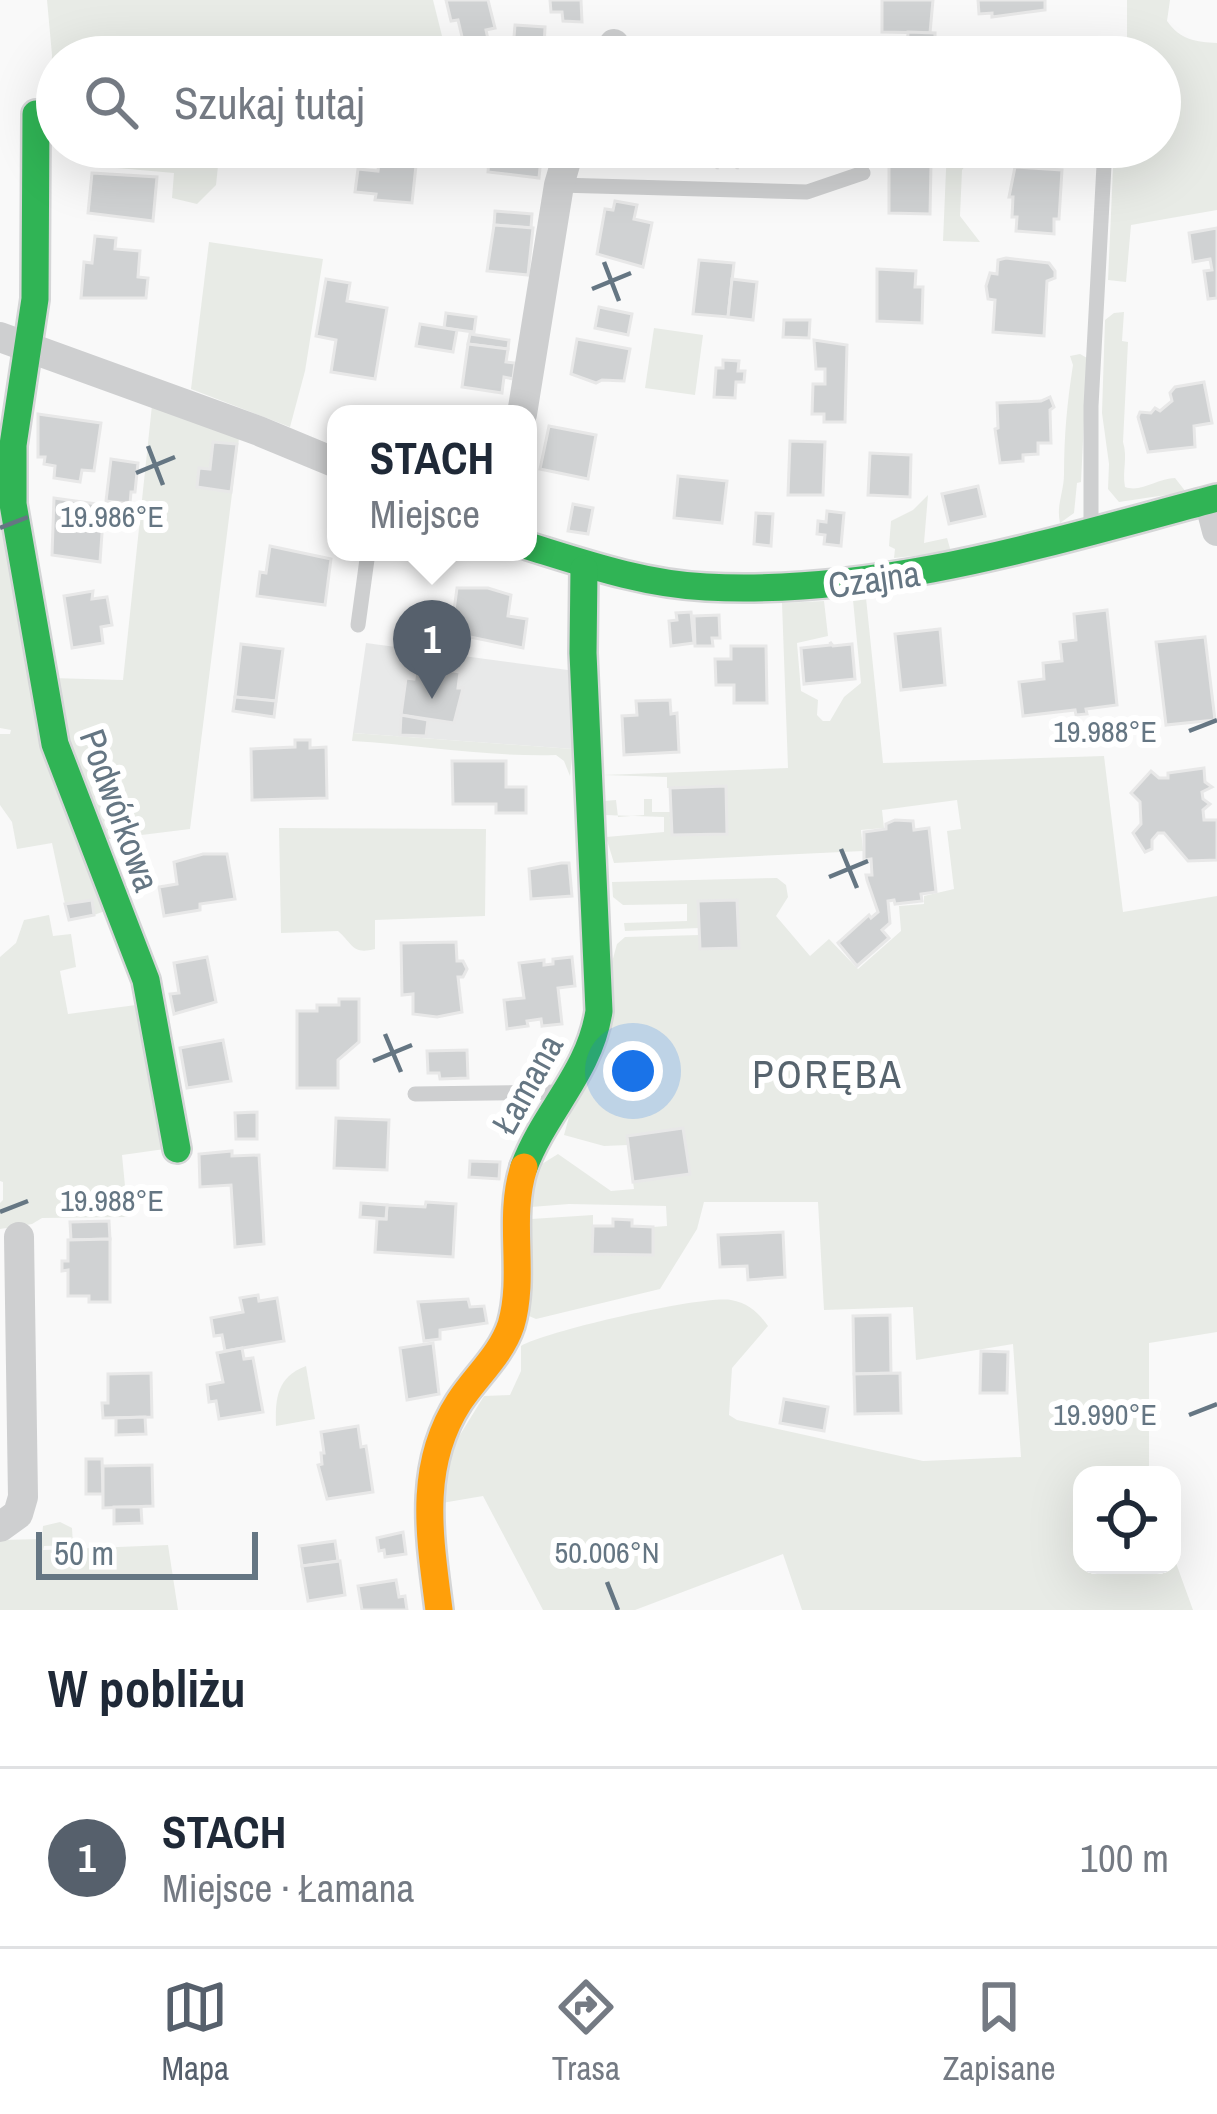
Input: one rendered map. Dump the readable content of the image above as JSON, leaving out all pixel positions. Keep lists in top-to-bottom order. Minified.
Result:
{"streets":{"street":["Czajna","Podwórkowa","Łamana"]},"crossings":[["Czajna","Łamana"]],"districts":["PORĘBA"],"scale_bar":"50 m","page":{"search":"Szukaj tutaj","popup":["STACH","Miejsce"],"pins":"1","scale":"50 m","heading":"W pobliżu","list":[{"mark":"1","name":"STACH","note":"Miejsce · Łamana","value":"100 m"}],"nav":["Mapa","Trasa","Zapisane"]},"coordinates":["19.986°E","19.988°E","19.990°E","50.006°N"]}
